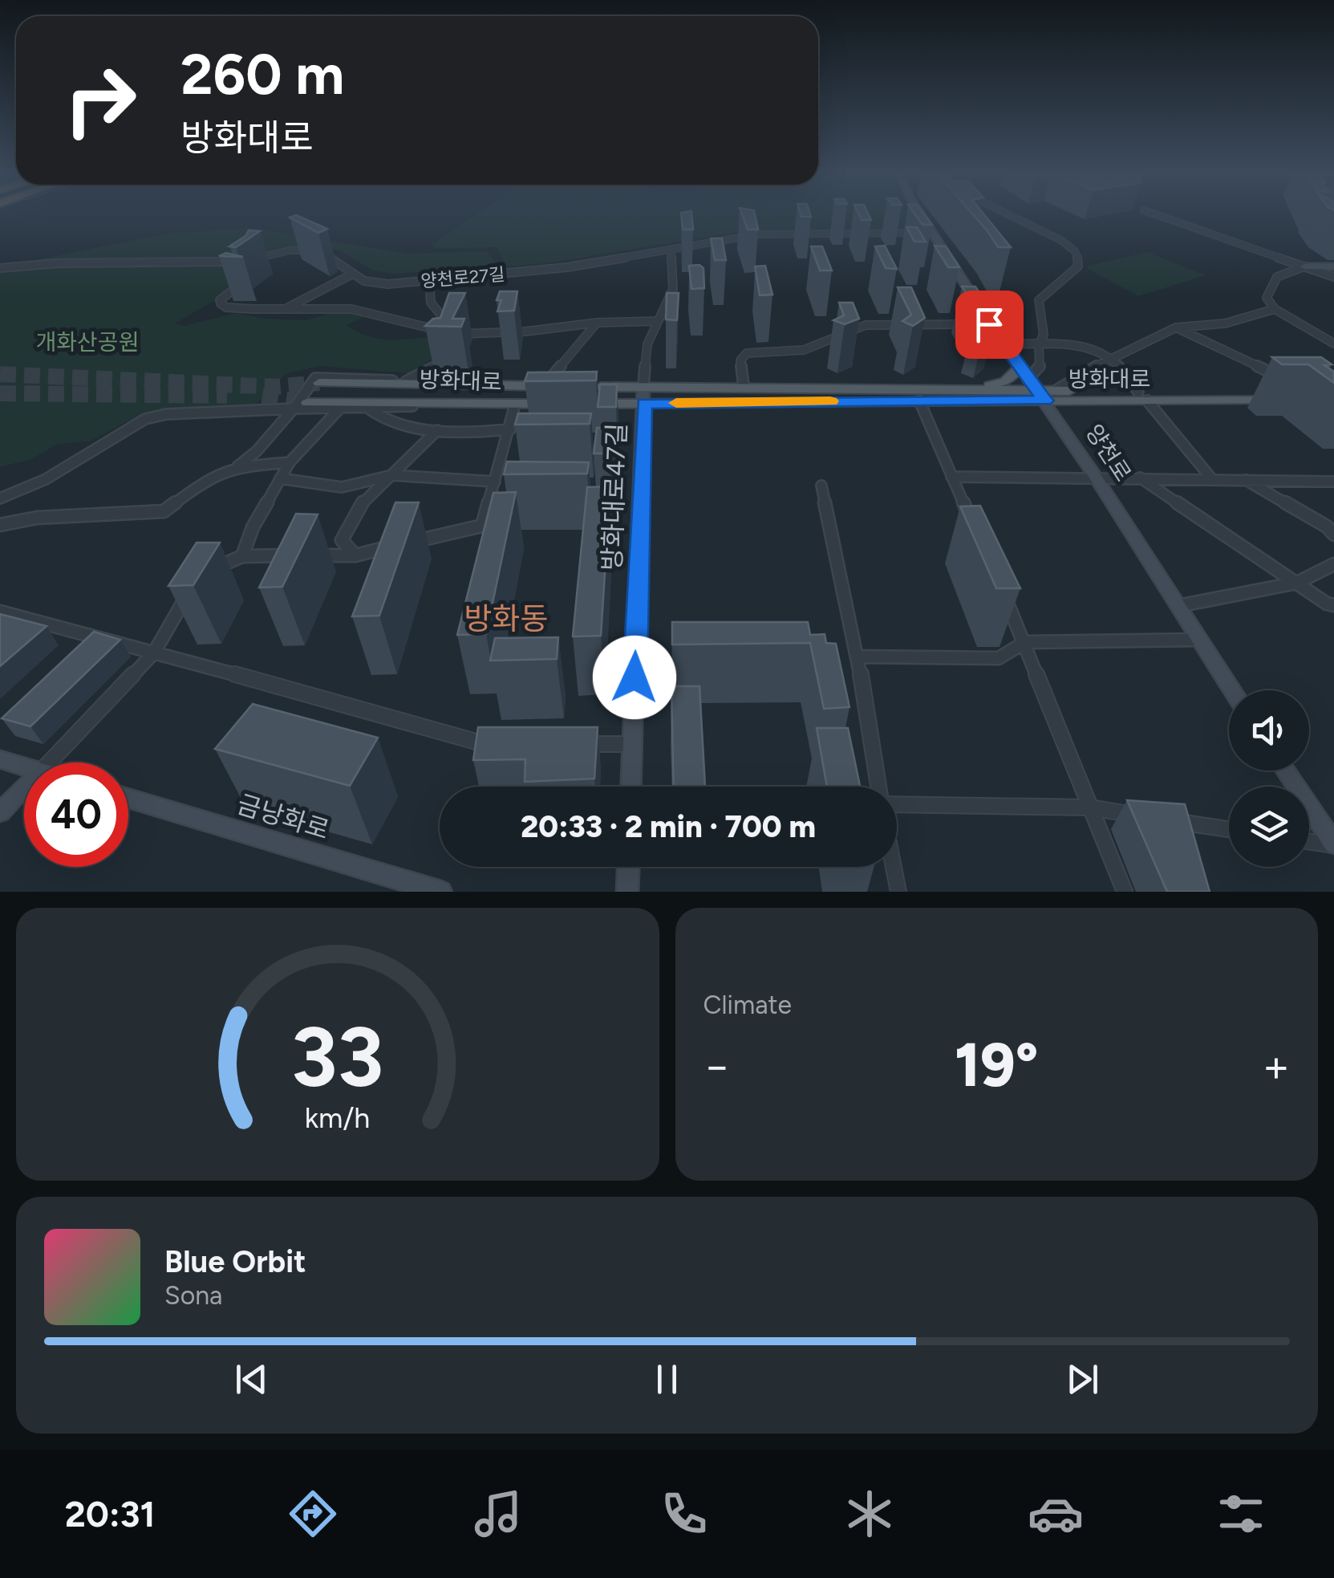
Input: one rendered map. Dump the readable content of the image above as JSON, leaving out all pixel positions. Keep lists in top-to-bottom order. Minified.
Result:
{"streets":{"main road":["방화대로","양천로","방화대로47길","금낭화로"],"street":["양천로27길"]},"crossings":[["양천로27길","양천로"],["방화대로","양천로"],["방화대로","방화대로47길"]],"districts":["방화동"],"parks":["개화산공원"],"page":{"turn":["260 m","방화대로"],"limit":"40","trip":"20:33 · 2 min · 700 m","tile":"Climate","heat":["−","19°","+"],"song":["Blue Orbit","Sona"],"tabs":"20:31","gauge":["33","km/h"]}}
